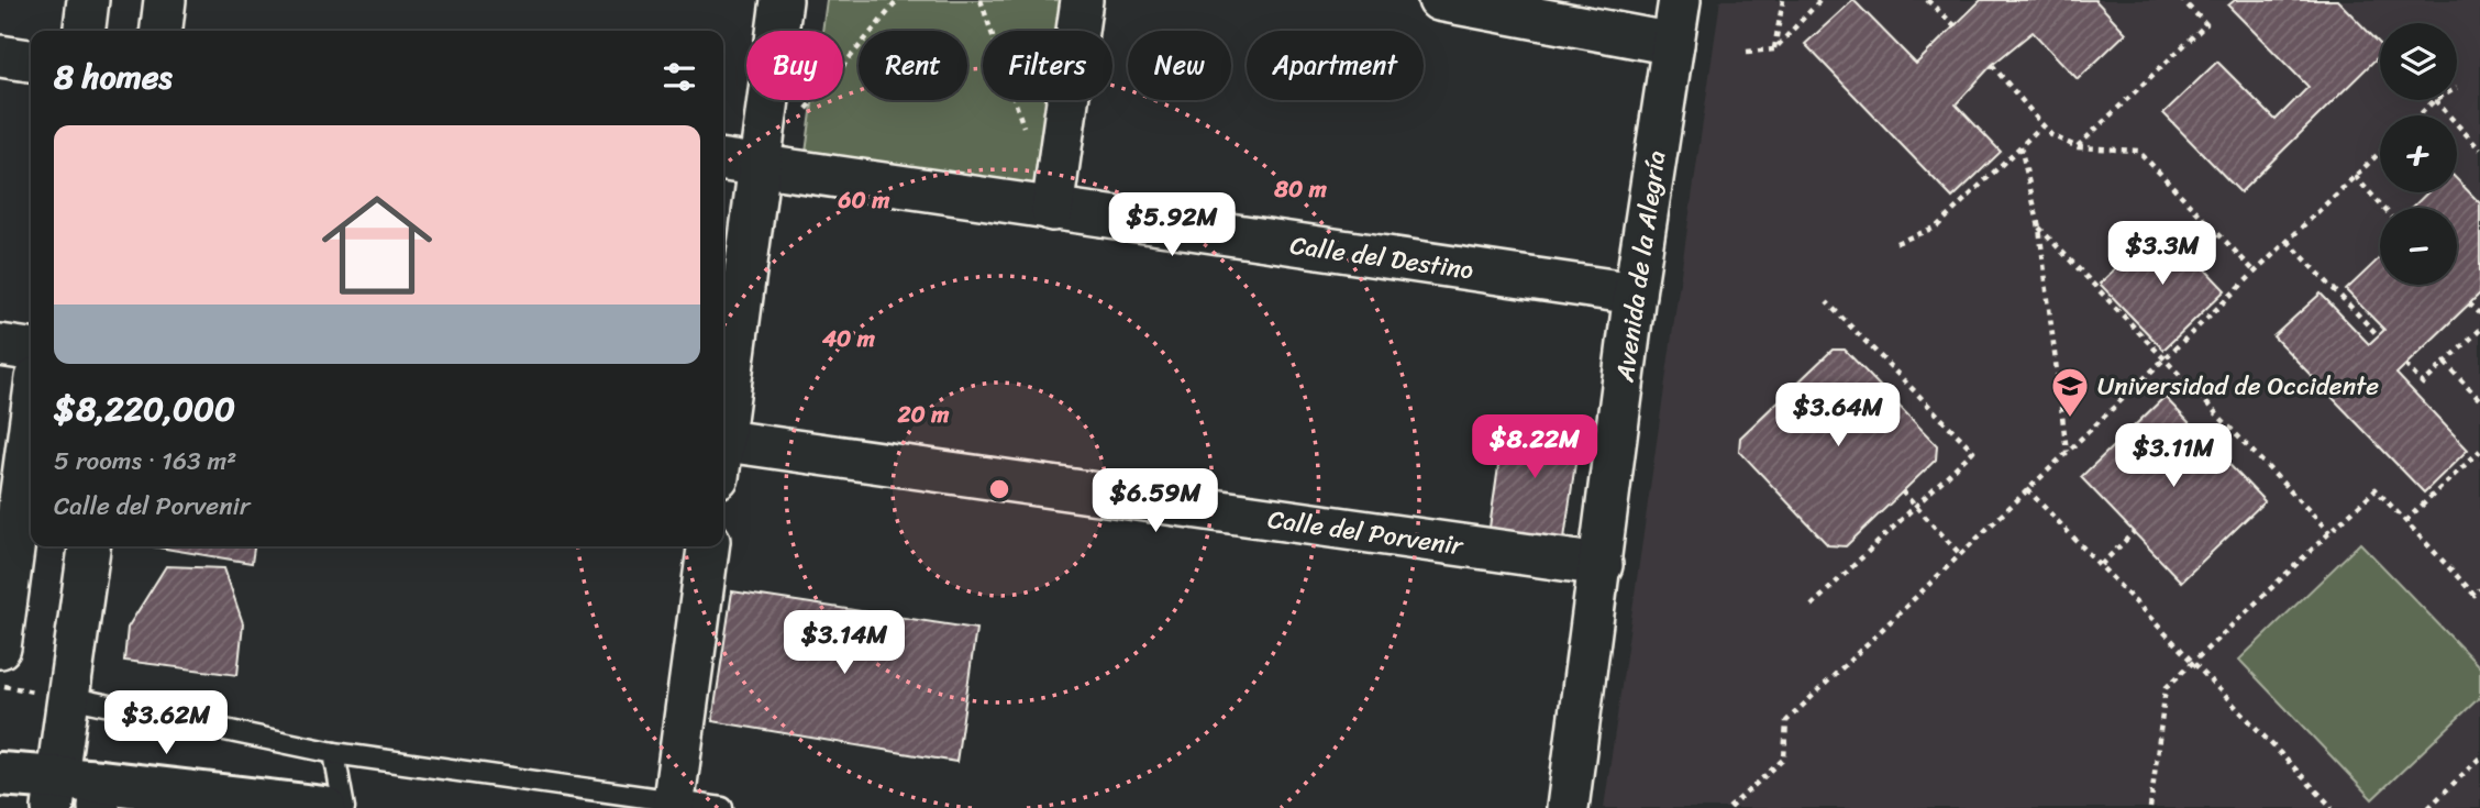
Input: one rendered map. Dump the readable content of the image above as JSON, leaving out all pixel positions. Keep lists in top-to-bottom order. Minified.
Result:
{"streets":{"street":["Calle del Destino","Avenida de la Alegría","Calle del Porvenir"]},"crossings":[["Calle del Destino","Avenida de la Alegría"],["Avenida de la Alegría","Calle del Porvenir"]],"places":{"school or university":["Universidad de Occidente"]},"page":{"map_buttons":["+","−"],"chip":["Buy","Rent","Filters","New","Apartment"],"heading":"8 homes","list":[{"name":"$8,220,000","note":"5 rooms · 163 m² · Calle del Porvenir"}],"price":["$5.92M","$3.3M","$3.64M","$8.22M","$3.11M","$6.59M","$3.14M","$3.62M"]},"rings":["80 m","60 m","40 m","20 m"]}
